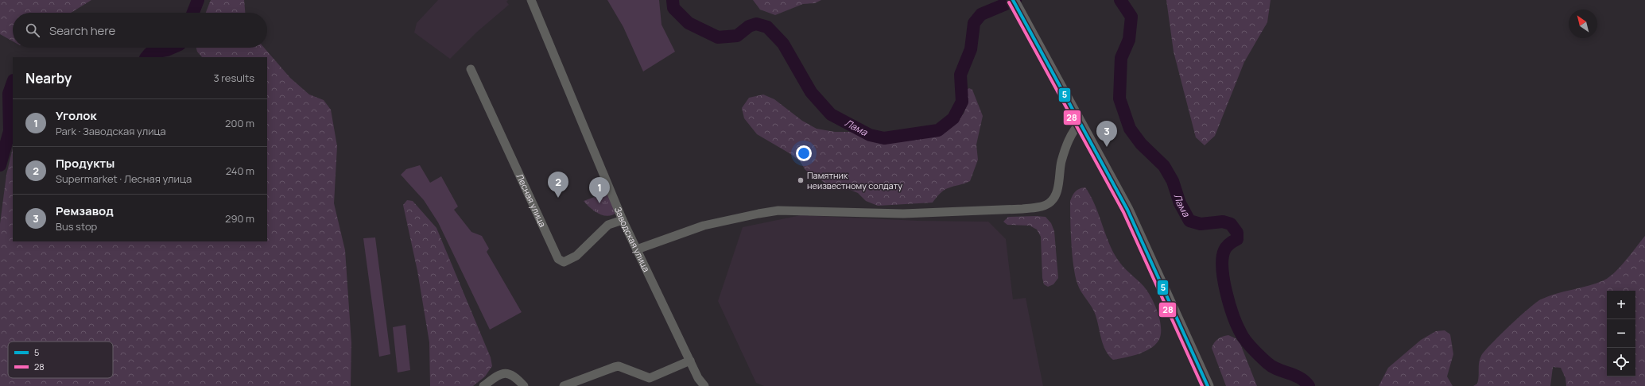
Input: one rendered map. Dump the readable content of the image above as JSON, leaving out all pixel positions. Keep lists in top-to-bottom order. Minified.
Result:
{"streets":{"street":["Лесная улица","Заводская улица"]},"crossings":[["Лесная улица","Заводская улица"]],"water":["Лама"],"places":["Памятник неизвестному солдату"],"lines":["transit line 5","transit line 28"],"legend":["5","28"],"north":"top left","page":{"search":"Search here","heading":["Nearby","3 results"],"list":[{"mark":"1","name":"Уголок","note":"Park · Заводская улица","value":"200 m"},{"mark":"2","name":"Продукты","note":"Supermarket · Лесная улица","value":"240 m"},{"mark":"3","name":"Ремзавод","note":"Bus stop","value":"290 m"}],"pins":["3","2","1"],"map_buttons":["+","−"]}}
